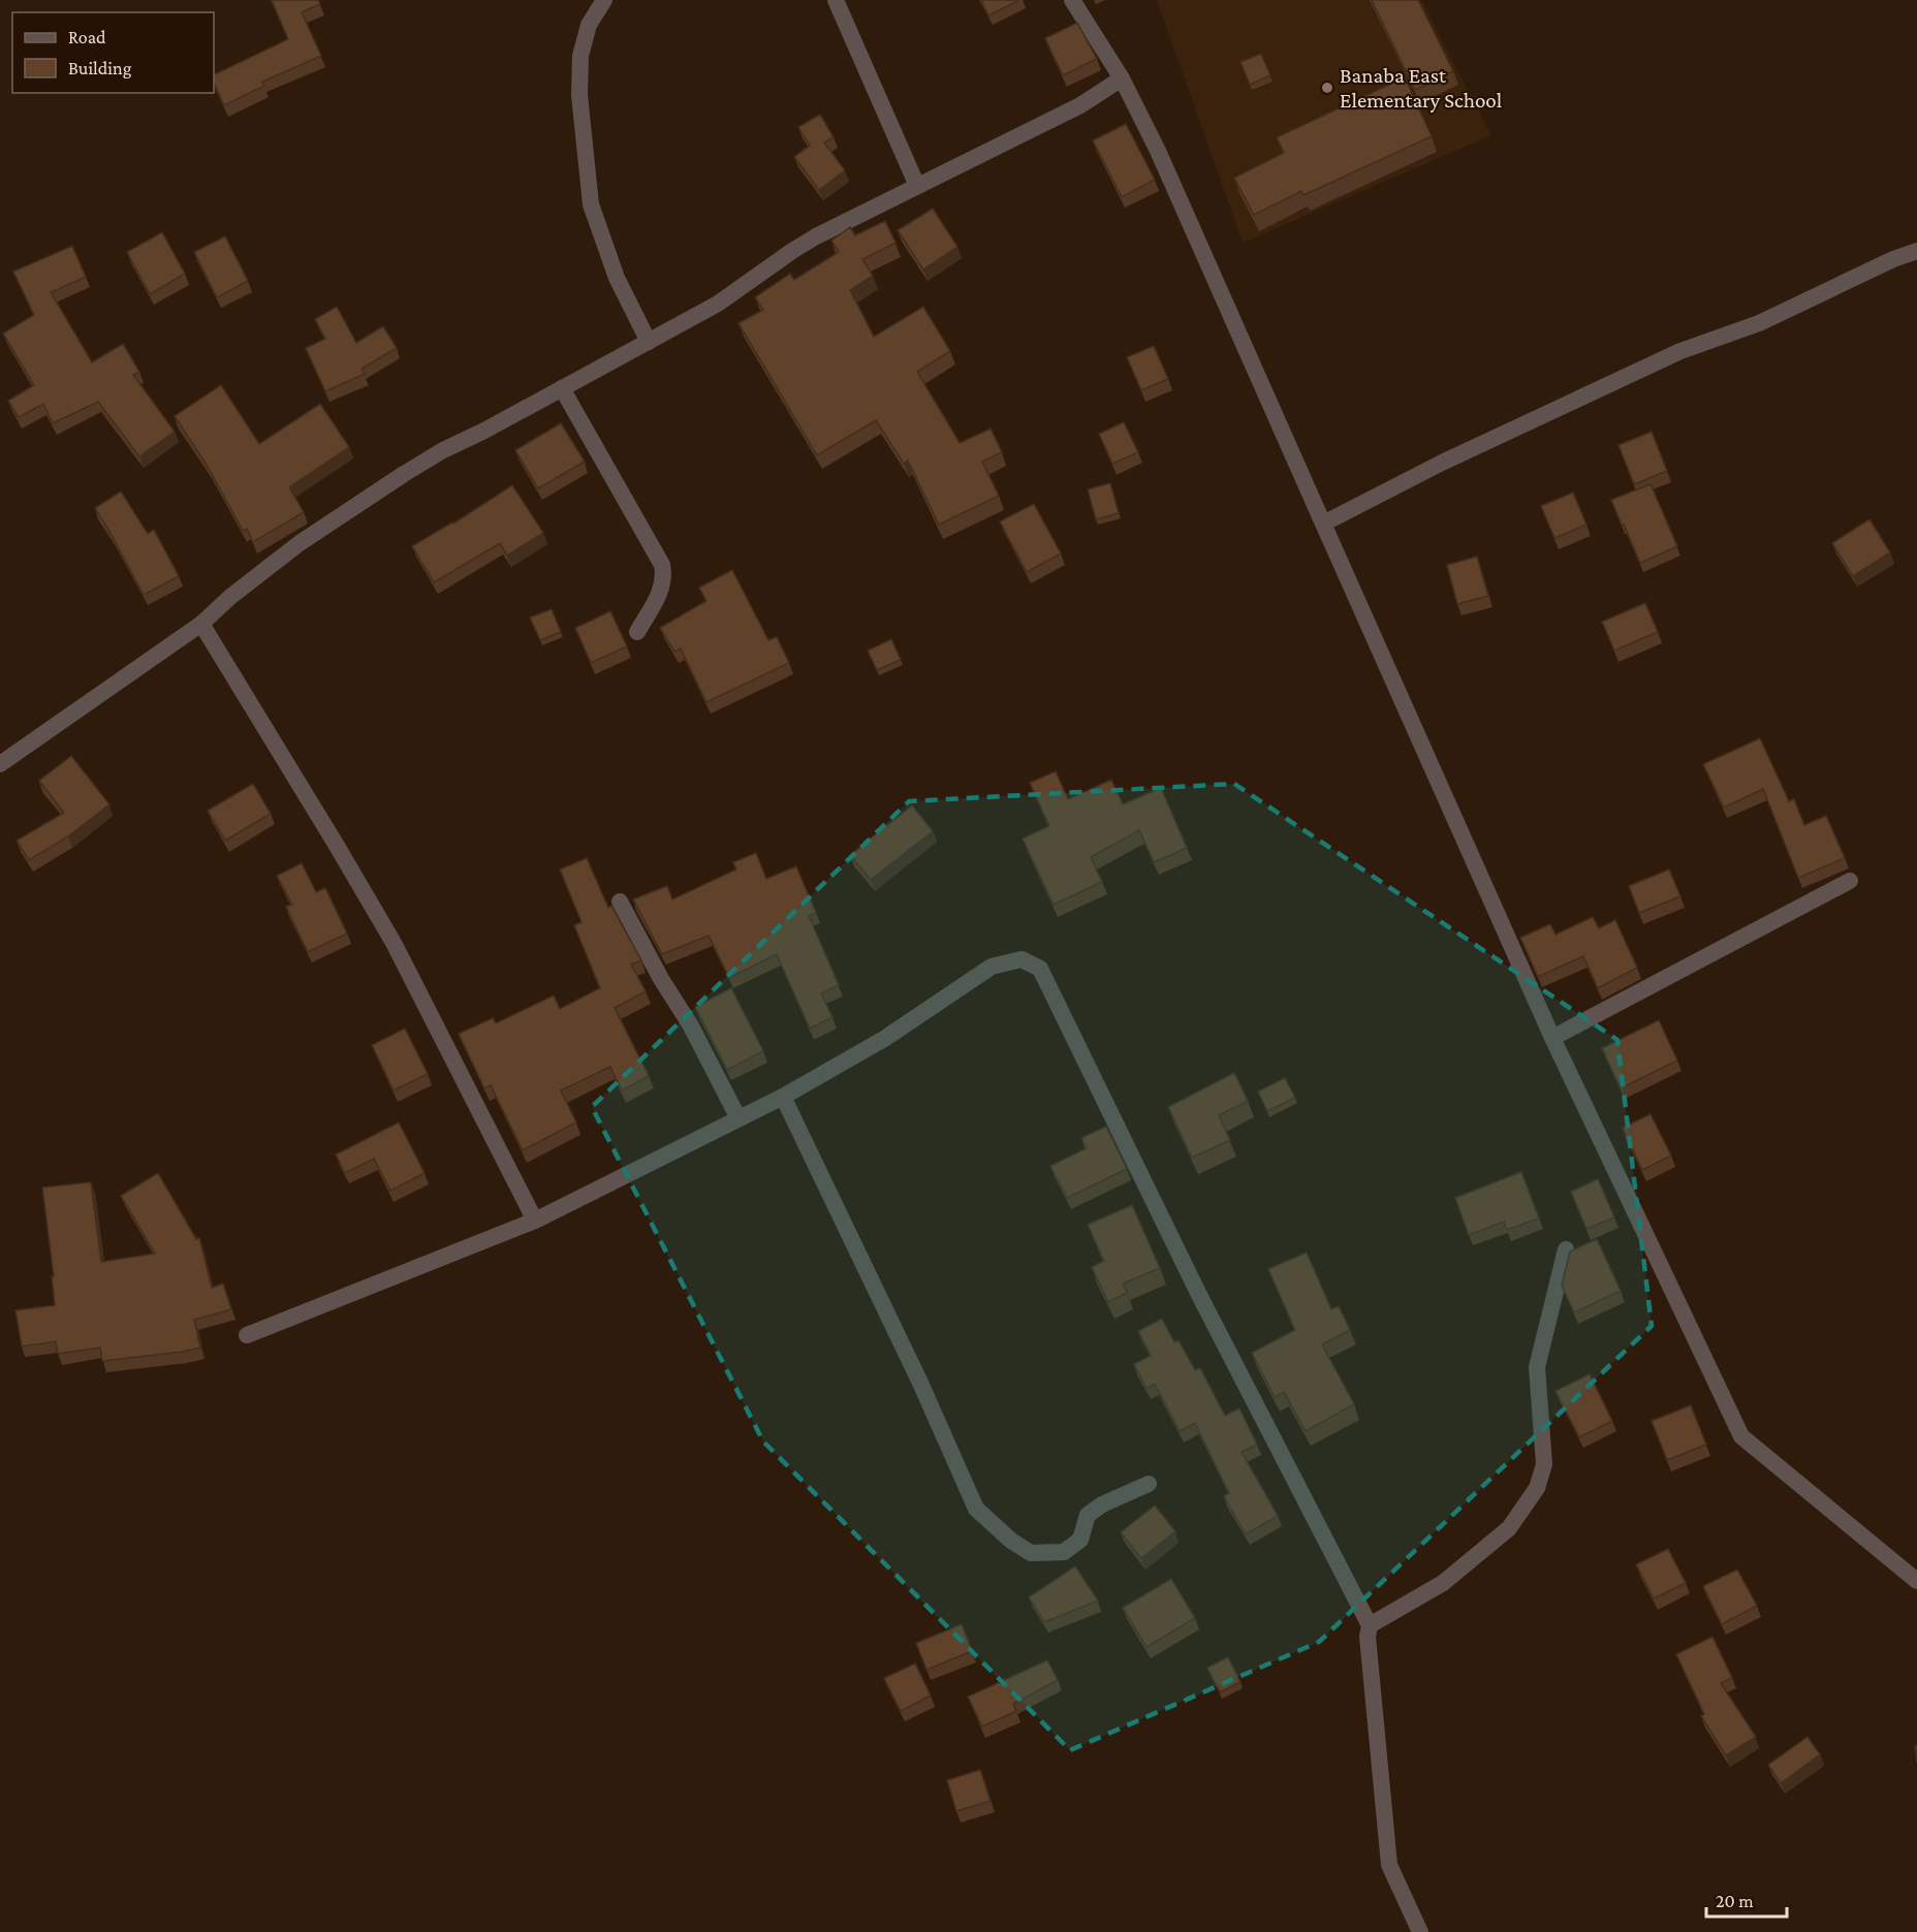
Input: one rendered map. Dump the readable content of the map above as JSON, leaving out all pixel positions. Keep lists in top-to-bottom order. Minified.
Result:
{"places":["Banaba East Elementary School"],"legend":["Road","Building"],"scale_bar":"20 m"}
